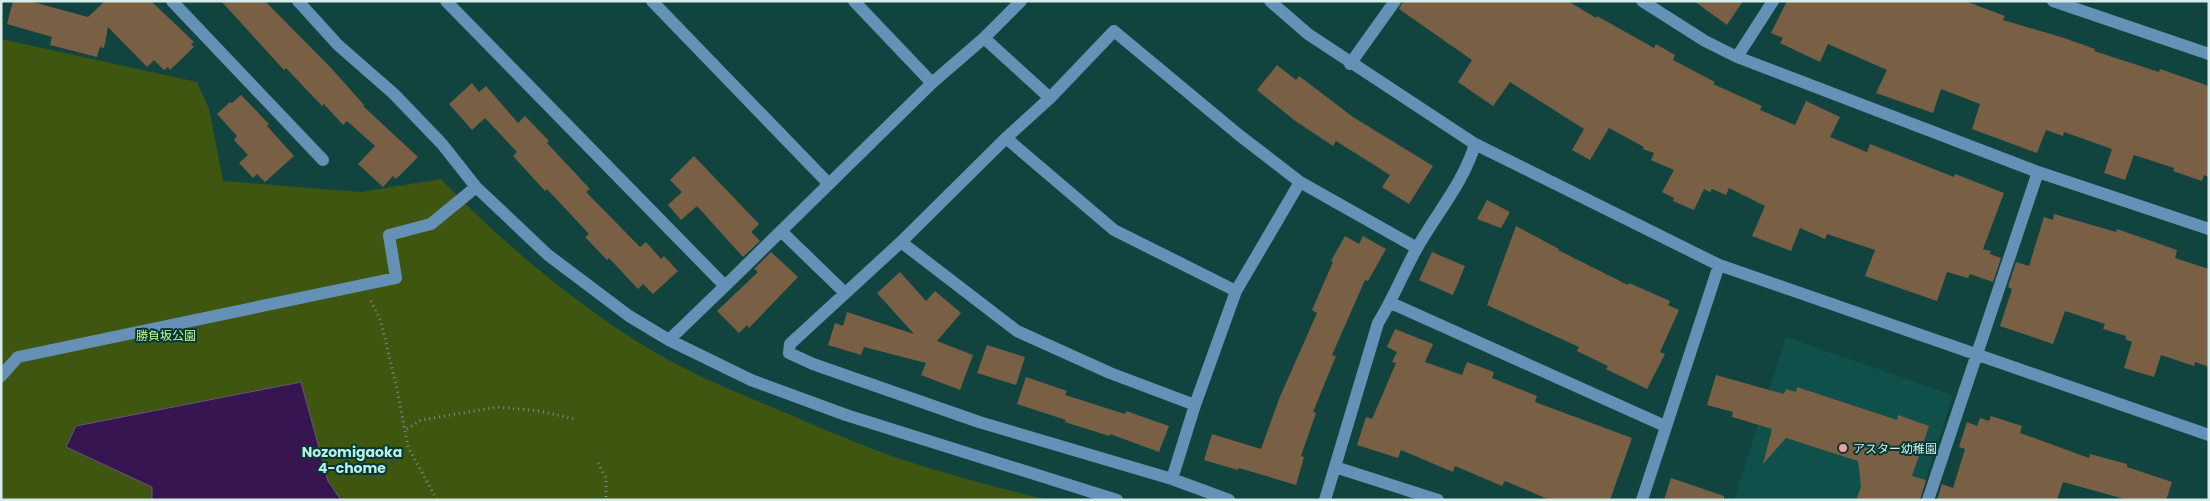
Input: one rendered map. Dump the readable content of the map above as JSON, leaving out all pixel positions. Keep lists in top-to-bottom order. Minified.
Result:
{"districts":["Nozomigaoka 4-chome"],"parks":["勝負坂公園"],"places":["アスター幼稚園"]}
